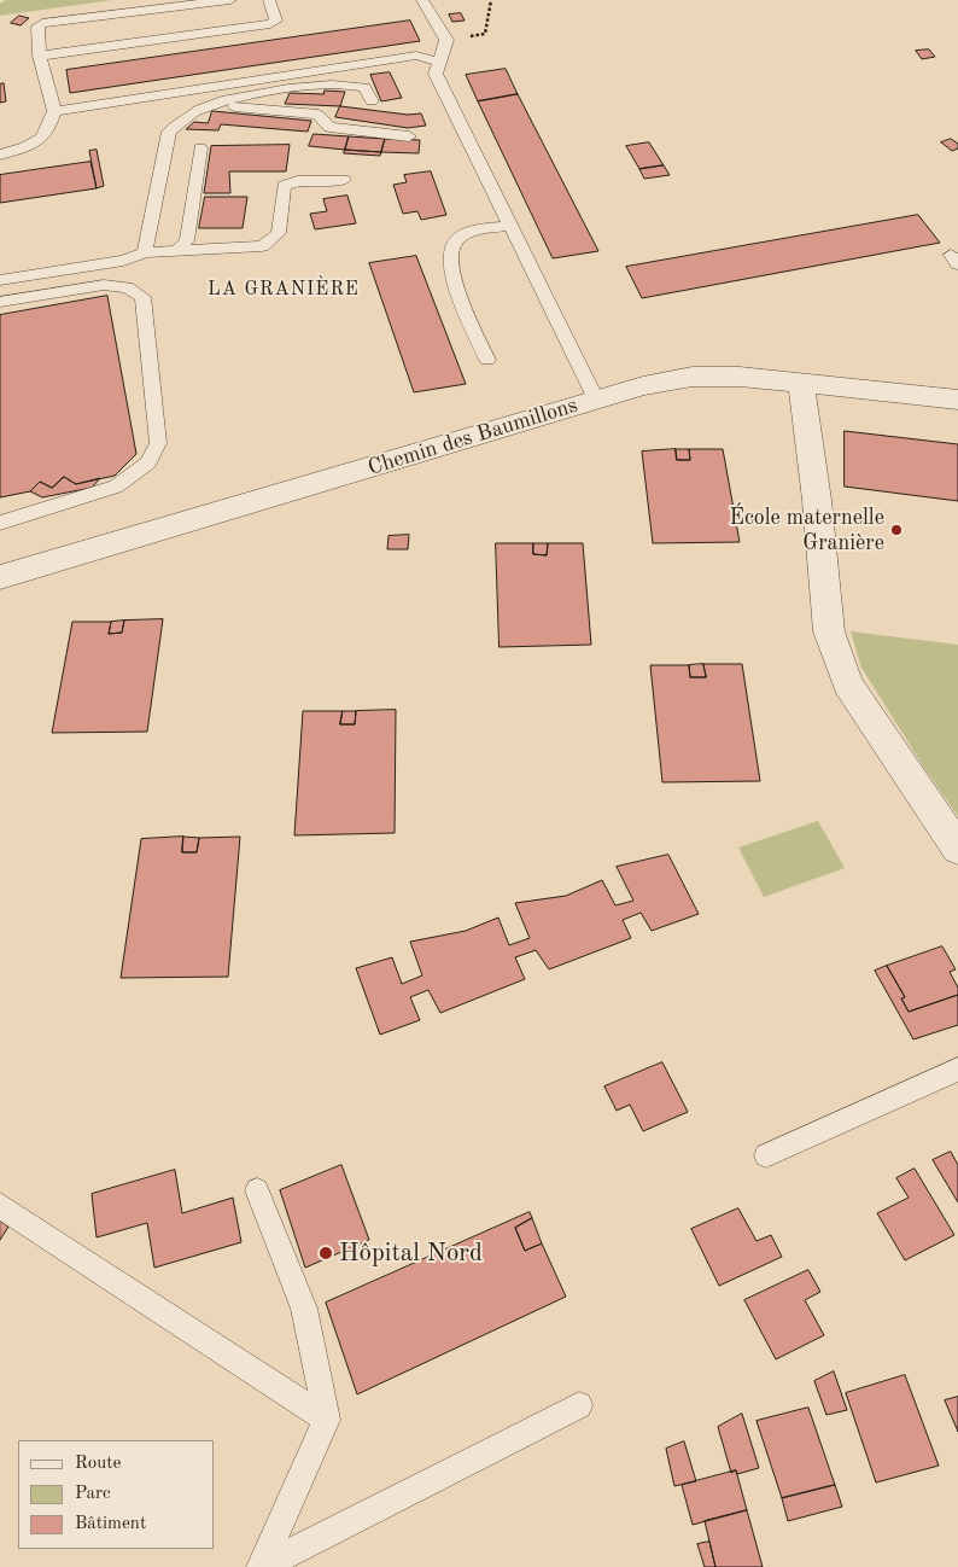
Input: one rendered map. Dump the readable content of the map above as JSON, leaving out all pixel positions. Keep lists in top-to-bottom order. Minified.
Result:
{"streets":{"street":["Chemin des Baumillons"]},"districts":["LA GRANIÈRE"],"places":["École maternelle Granière","Hôpital Nord"],"legend":["Route","Parc","Bâtiment"]}
